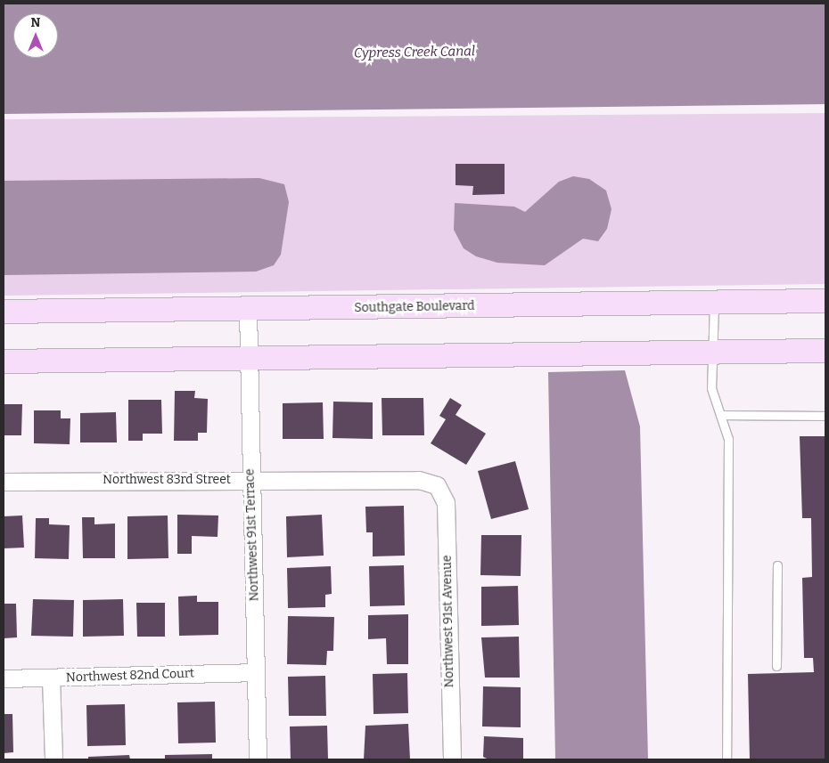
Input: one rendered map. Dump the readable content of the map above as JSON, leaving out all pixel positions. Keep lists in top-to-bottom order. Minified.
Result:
{"streets":{"main road":["Southgate Boulevard"],"street":["Northwest 83rd Street","Northwest 91st Terrace","Northwest 91st Avenue","Northwest 82nd Court"]},"crossings":[["Southgate Boulevard","Northwest 91st Terrace"],["Northwest 83rd Street","Northwest 91st Terrace"],["Northwest 83rd Street","Northwest 91st Avenue"],["Northwest 91st Terrace","Northwest 82nd Court"]],"water":["Cypress Creek Canal"],"north":"top"}
